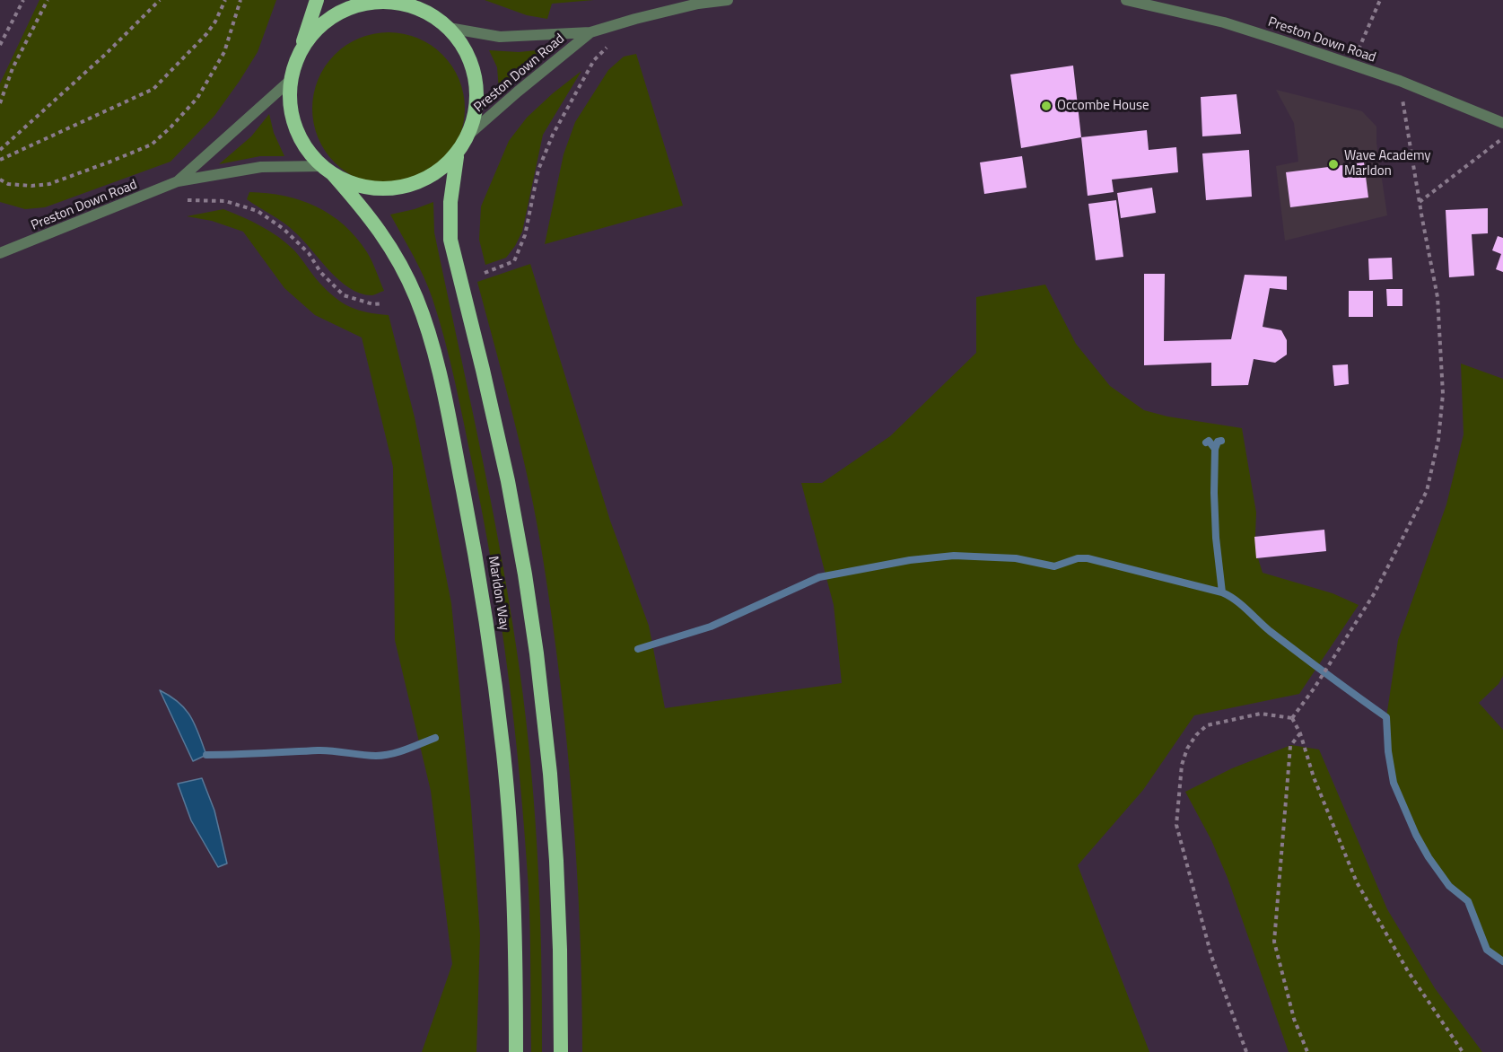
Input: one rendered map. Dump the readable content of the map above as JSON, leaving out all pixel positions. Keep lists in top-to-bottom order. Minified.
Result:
{"streets":{"highway":["Marldon Way"],"street":["Preston Down Road"]},"crossings":[["Preston Down Road","Marldon Way"]],"places":["Occombe House","Wave Academy Marldon"]}
